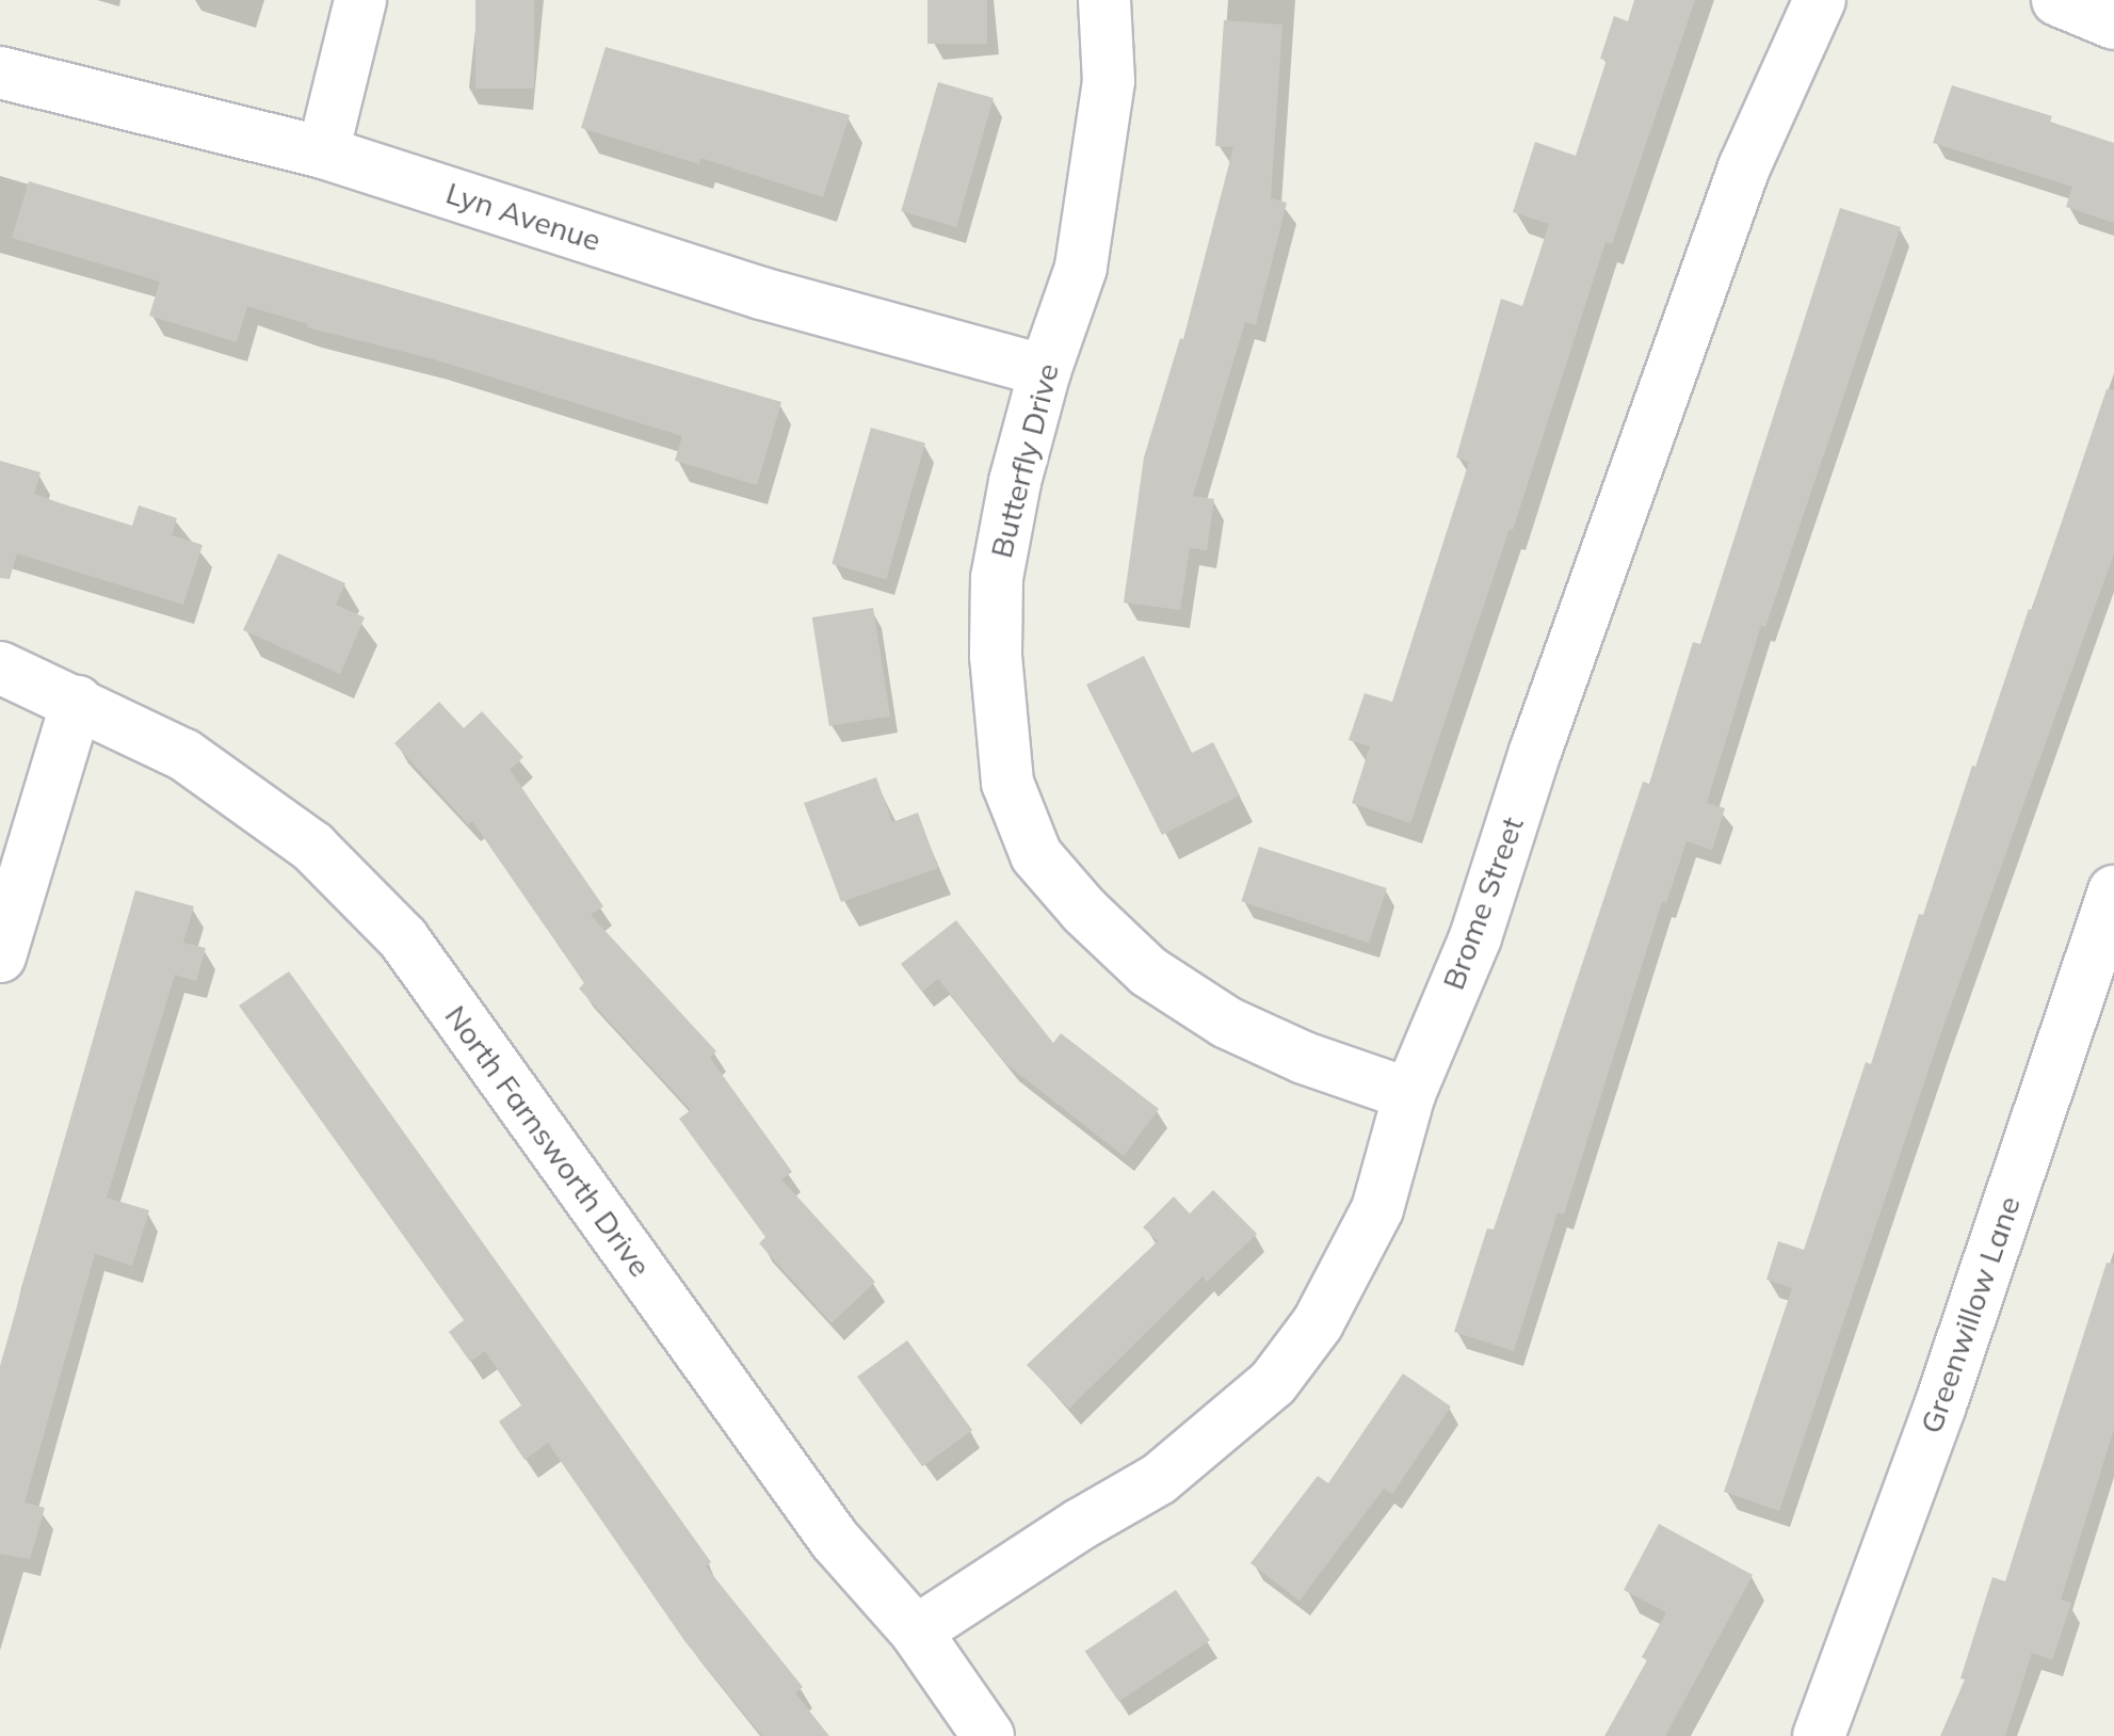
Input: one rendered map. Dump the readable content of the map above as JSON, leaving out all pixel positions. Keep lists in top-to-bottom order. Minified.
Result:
{"streets":{"street":["Lyn Avenue","Butterfly Drive","Brome Street","North Farnsworth Drive","Greenwillow Lane"]},"crossings":[["Lyn Avenue","Butterfly Drive"],["Butterfly Drive","Brome Street"],["Brome Street","North Farnsworth Drive"]]}
